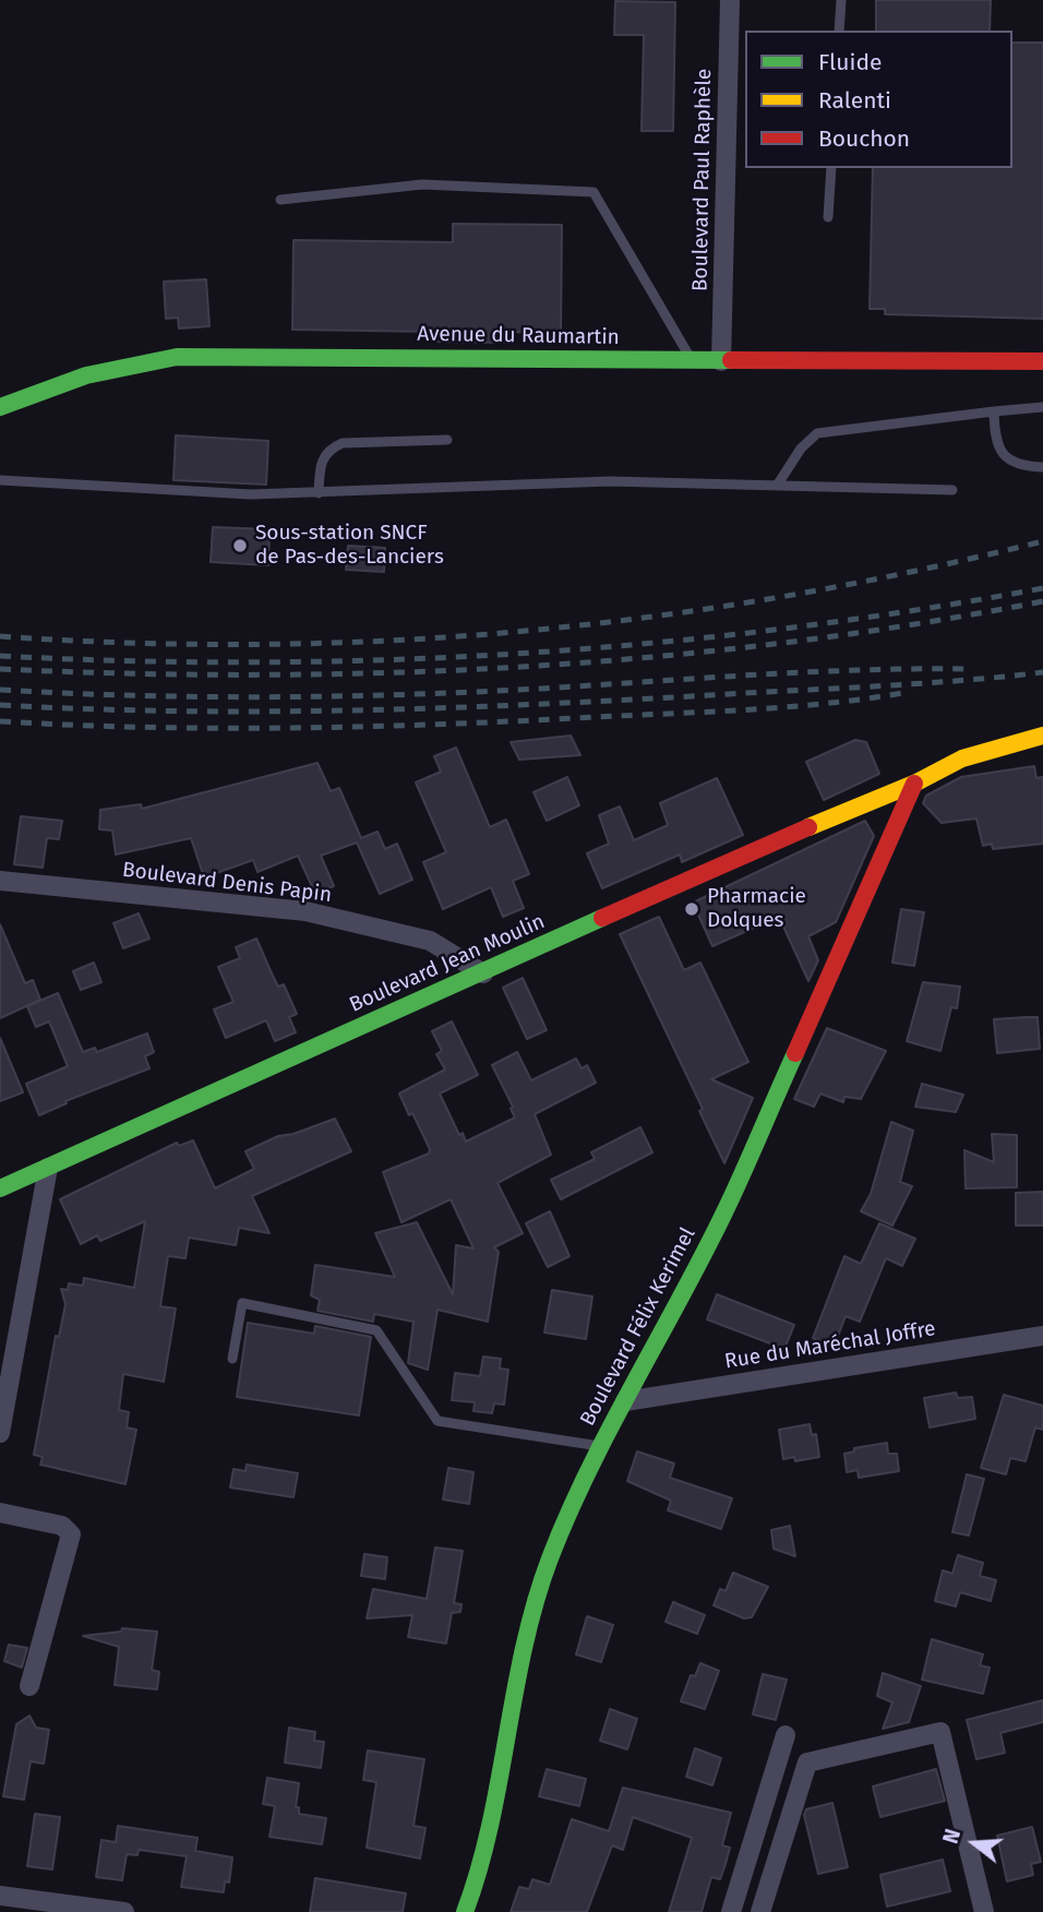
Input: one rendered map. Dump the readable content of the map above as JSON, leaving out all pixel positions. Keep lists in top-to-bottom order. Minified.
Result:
{"streets":{"street":["Boulevard Paul Raphèle","Avenue du Raumartin","Boulevard Denis Papin","Boulevard Jean Moulin","Boulevard Félix Kerimel","Rue du Maréchal Joffre"]},"crossings":[["Boulevard Paul Raphèle","Avenue du Raumartin"],["Boulevard Denis Papin","Boulevard Jean Moulin"],["Boulevard Jean Moulin","Boulevard Félix Kerimel"],["Boulevard Félix Kerimel","Rue du Maréchal Joffre"]],"places":["Sous-station SNCF de Pas-des-Lanciers","Pharmacie Dolques"],"legend":["Fluide","Ralenti","Bouchon"],"north":"left"}
